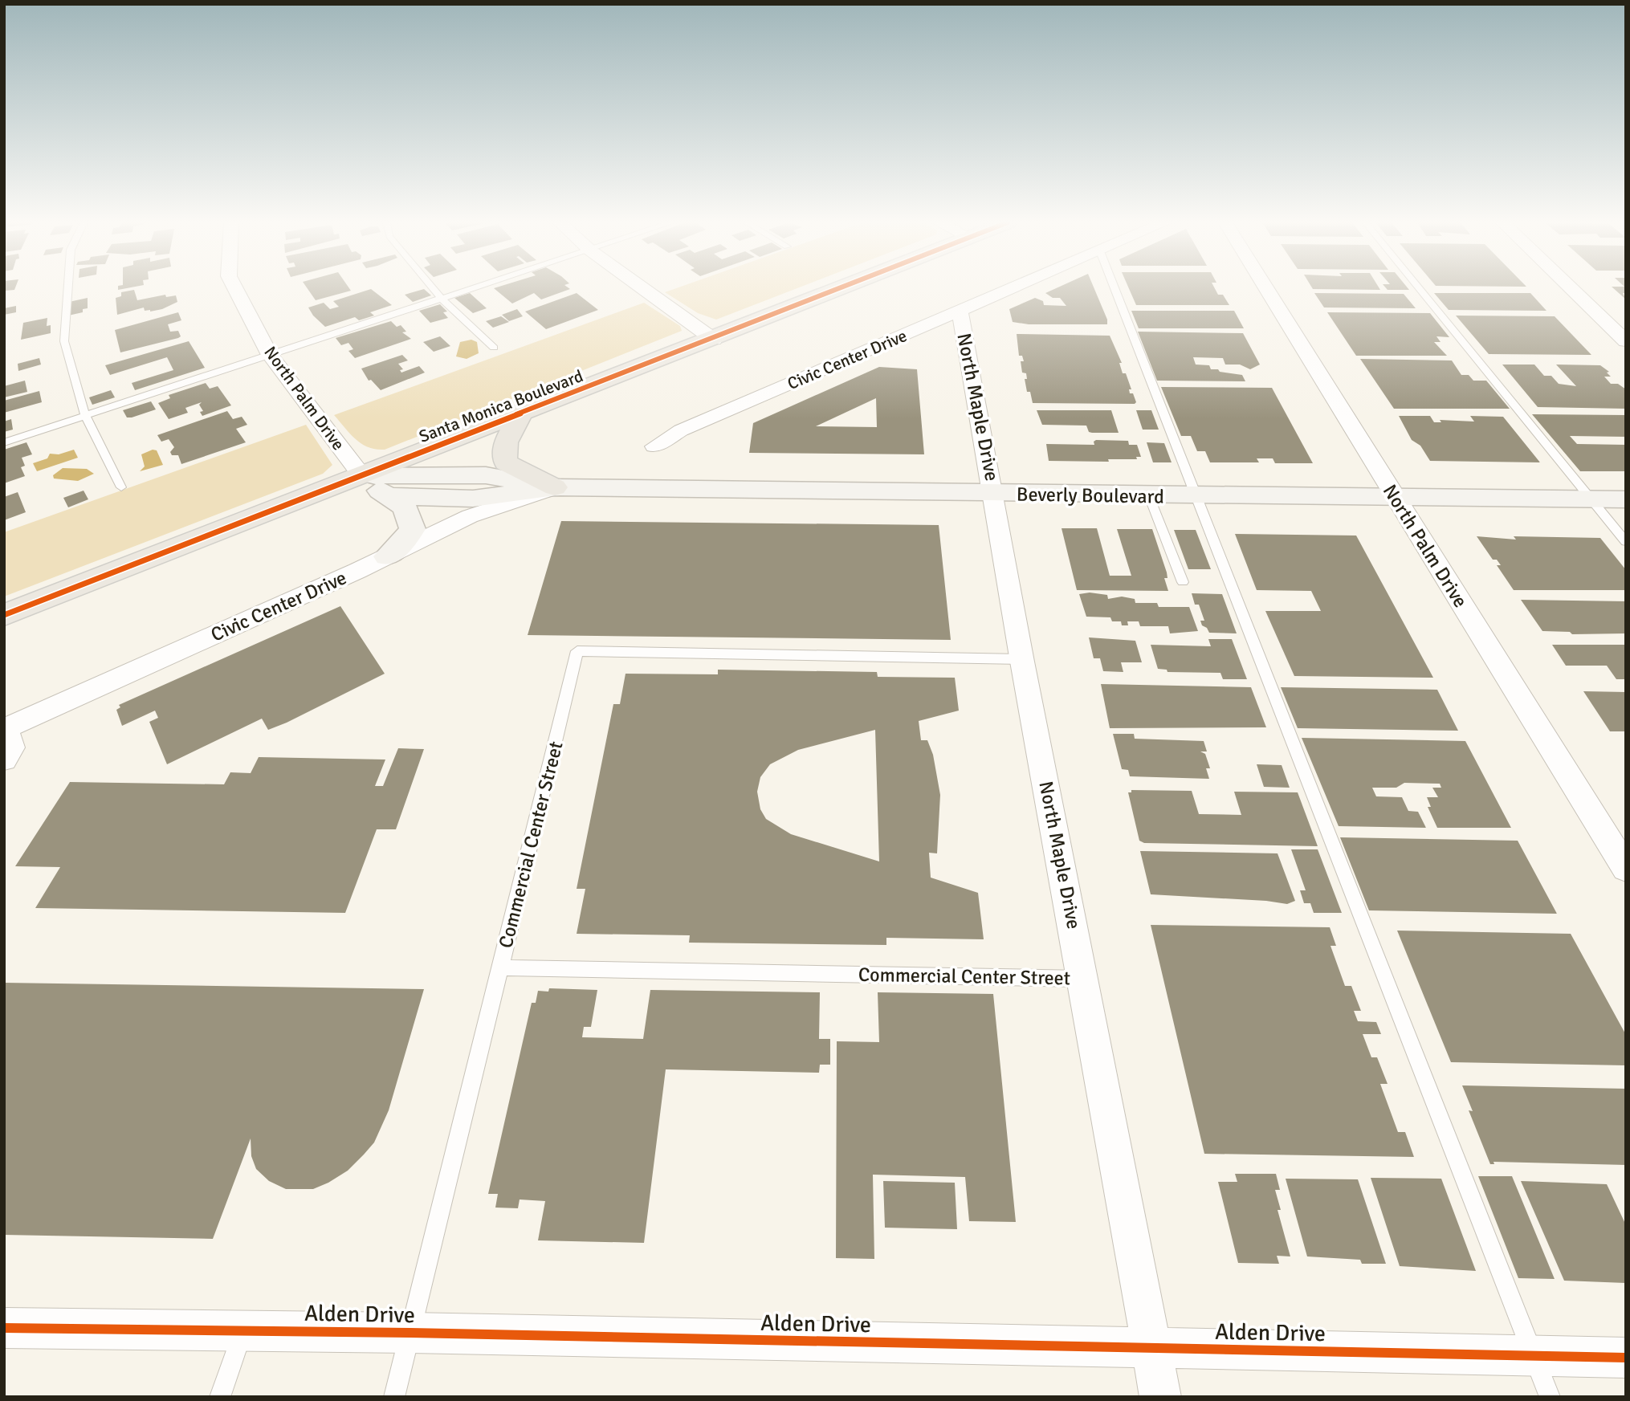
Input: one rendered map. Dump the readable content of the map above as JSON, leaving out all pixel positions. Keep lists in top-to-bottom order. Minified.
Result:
{"streets":{"main road":["Santa Monica Boulevard","Beverly Boulevard"],"street":["Civic Center Drive","North Palm Drive","North Maple Drive","Alden Drive"],"lane":["Commercial Center Street"]},"crossings":[["Civic Center Drive","North Maple Drive"],["Civic Center Drive","Beverly Boulevard"],["North Palm Drive","Santa Monica Boulevard"],["North Palm Drive","Beverly Boulevard"],["Santa Monica Boulevard","Beverly Boulevard"],["North Maple Drive","Beverly Boulevard"],["North Maple Drive","Commercial Center Street"],["North Maple Drive","Alden Drive"]]}
